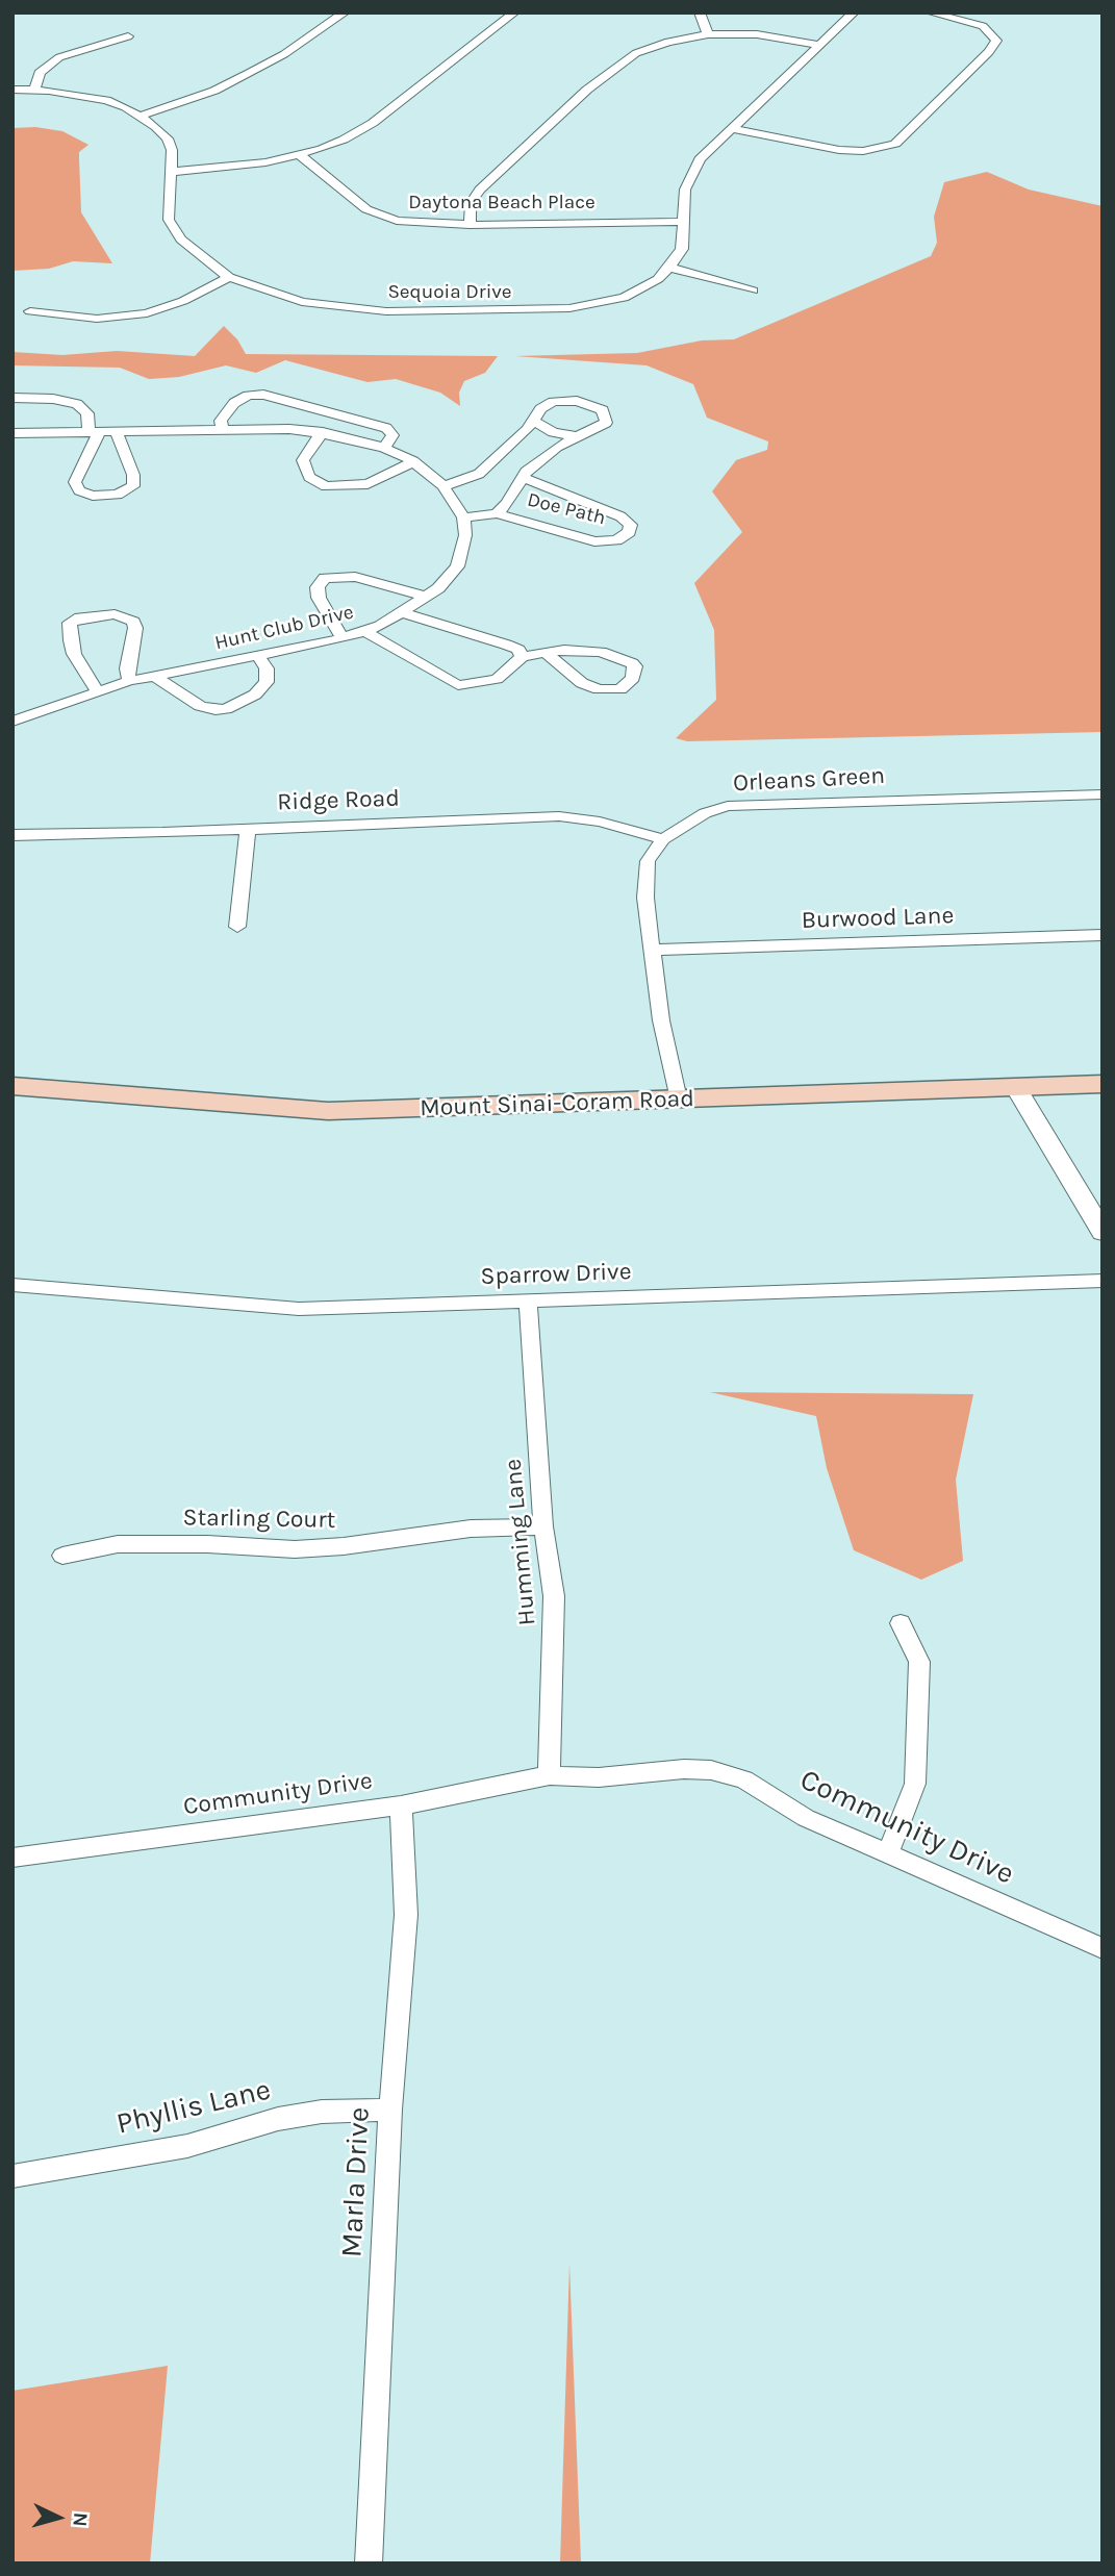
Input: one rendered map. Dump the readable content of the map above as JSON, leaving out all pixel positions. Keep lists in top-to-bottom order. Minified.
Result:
{"streets":{"main road":["Mount Sinai-Coram Road"],"street":["Daytona Beach Place","Sequoia Drive","Doe Path","Hunt Club Drive","Orleans Green","Ridge Road","Burwood Lane","Sparrow Drive","Starling Court","Humming Lane","Community Drive","Phyllis Lane","Marla Drive"]},"crossings":[["Orleans Green","Ridge Road"],["Orleans Green","Burwood Lane"],["Orleans Green","Mount Sinai-Coram Road"],["Sparrow Drive","Humming Lane"],["Starling Court","Humming Lane"],["Humming Lane","Community Drive"],["Community Drive","Marla Drive"],["Phyllis Lane","Marla Drive"]],"north":"right"}
